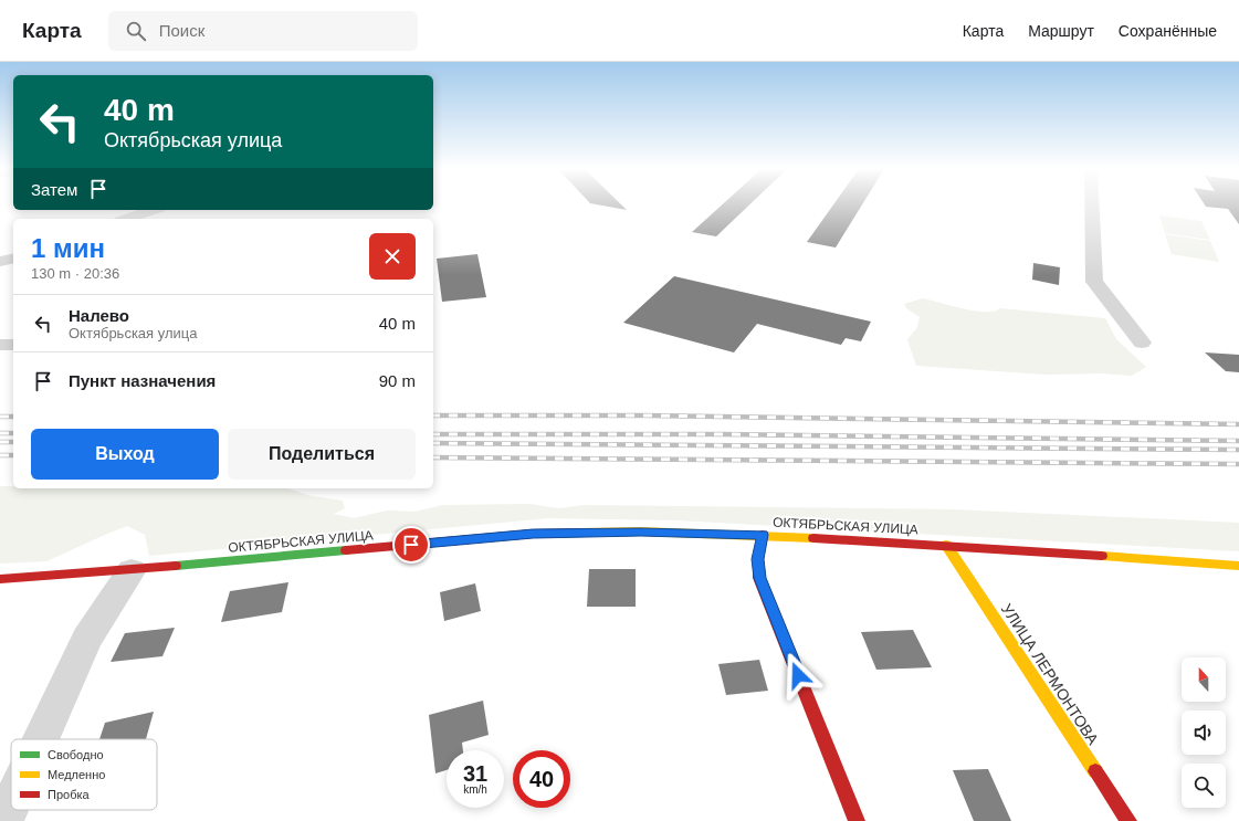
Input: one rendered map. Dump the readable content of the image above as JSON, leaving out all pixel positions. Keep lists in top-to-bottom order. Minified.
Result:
{"streets":{"street":["ОКТЯБРЬСКАЯ УЛИЦА","УЛИЦА ЛЕРМОНТОВА"]},"crossings":[["ОКТЯБРЬСКАЯ УЛИЦА","УЛИЦА ЛЕРМОНТОВА"]],"legend":["Свободно","Медленно","Пробка"],"north":"top","page":{"header":"Карта","search":"Поиск","nav":["Карта","Маршрут","Сохранённые"],"turn":["40 m","Октябрьская улица"],"then":"Затем","heading":["1 мин","130 m · 20:36"],"list":[{"name":"Налево","note":"Октябрьская улица","value":"40 m"},{"name":"Пункт назначения","value":"90 m"}],"buttons":["Выход","Поделиться"],"speed":"31 km/h","limit":"40"}}
